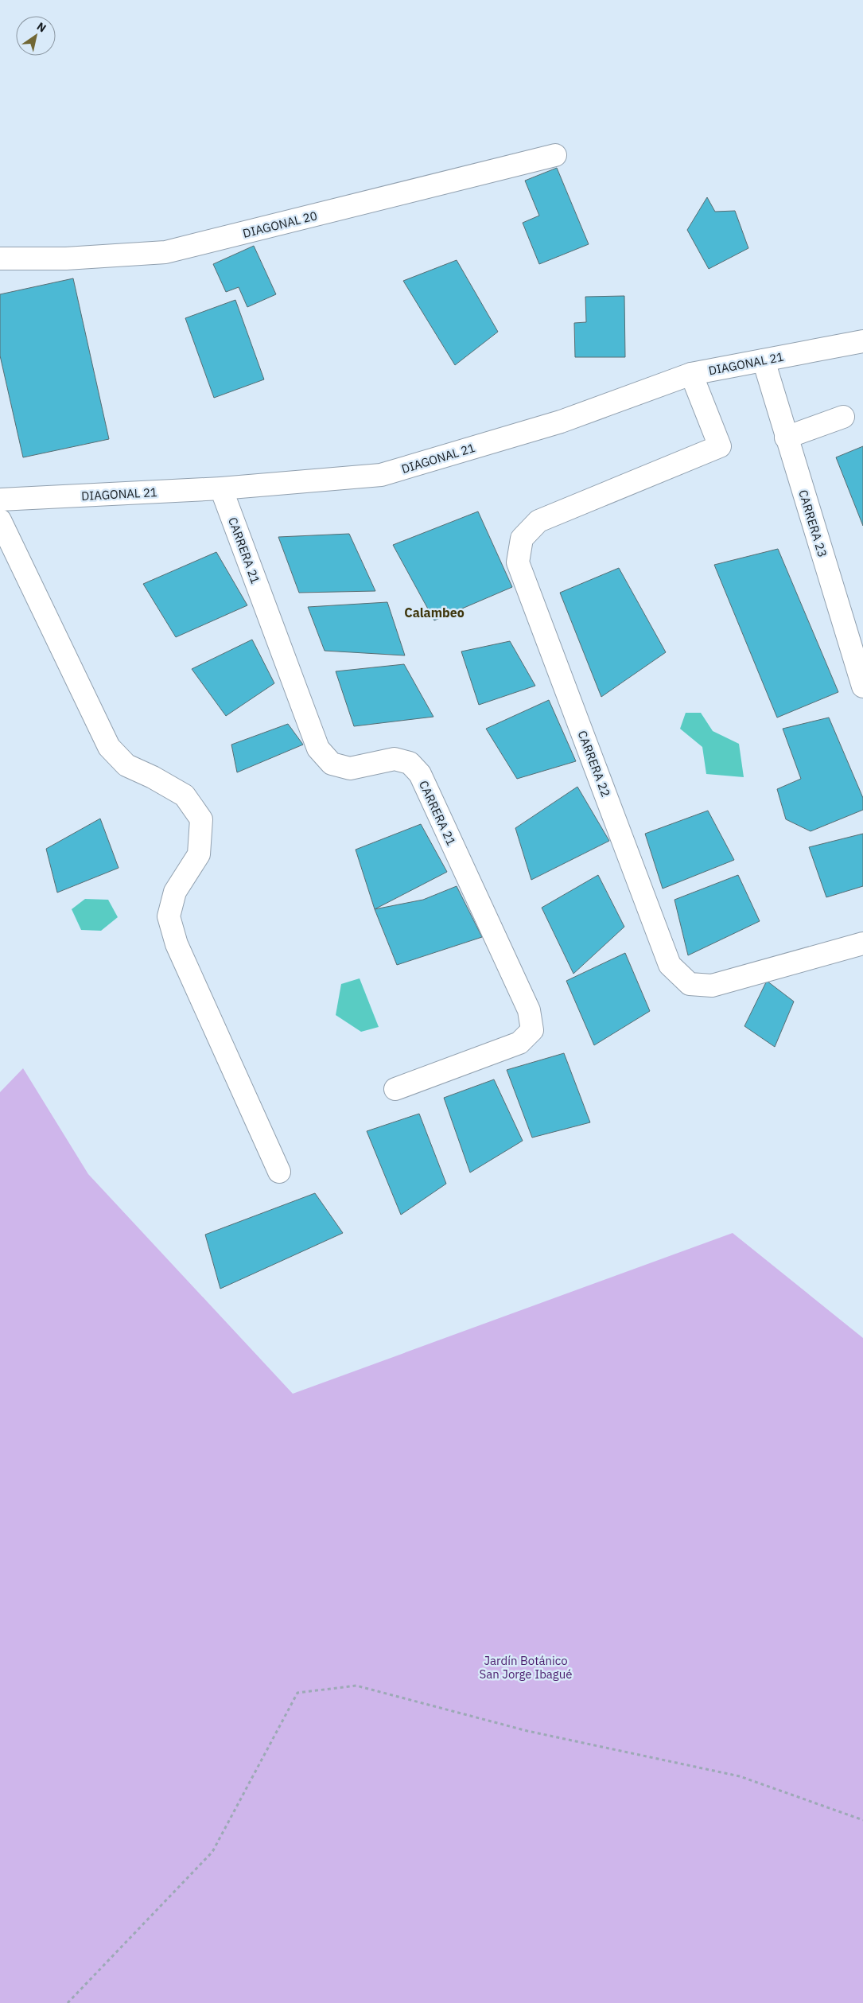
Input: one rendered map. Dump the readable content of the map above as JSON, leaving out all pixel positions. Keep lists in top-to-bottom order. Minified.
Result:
{"streets":{"street":["DIAGONAL 20","DIAGONAL 21","CARRERA 23","CARRERA 21","CARRERA 22"]},"crossings":[["DIAGONAL 21","CARRERA 23"],["DIAGONAL 21","CARRERA 21"],["DIAGONAL 21","CARRERA 22"]],"districts":["Calambeo"],"parks":["Jardín Botánico San Jorge Ibagué"],"north":"top right"}
